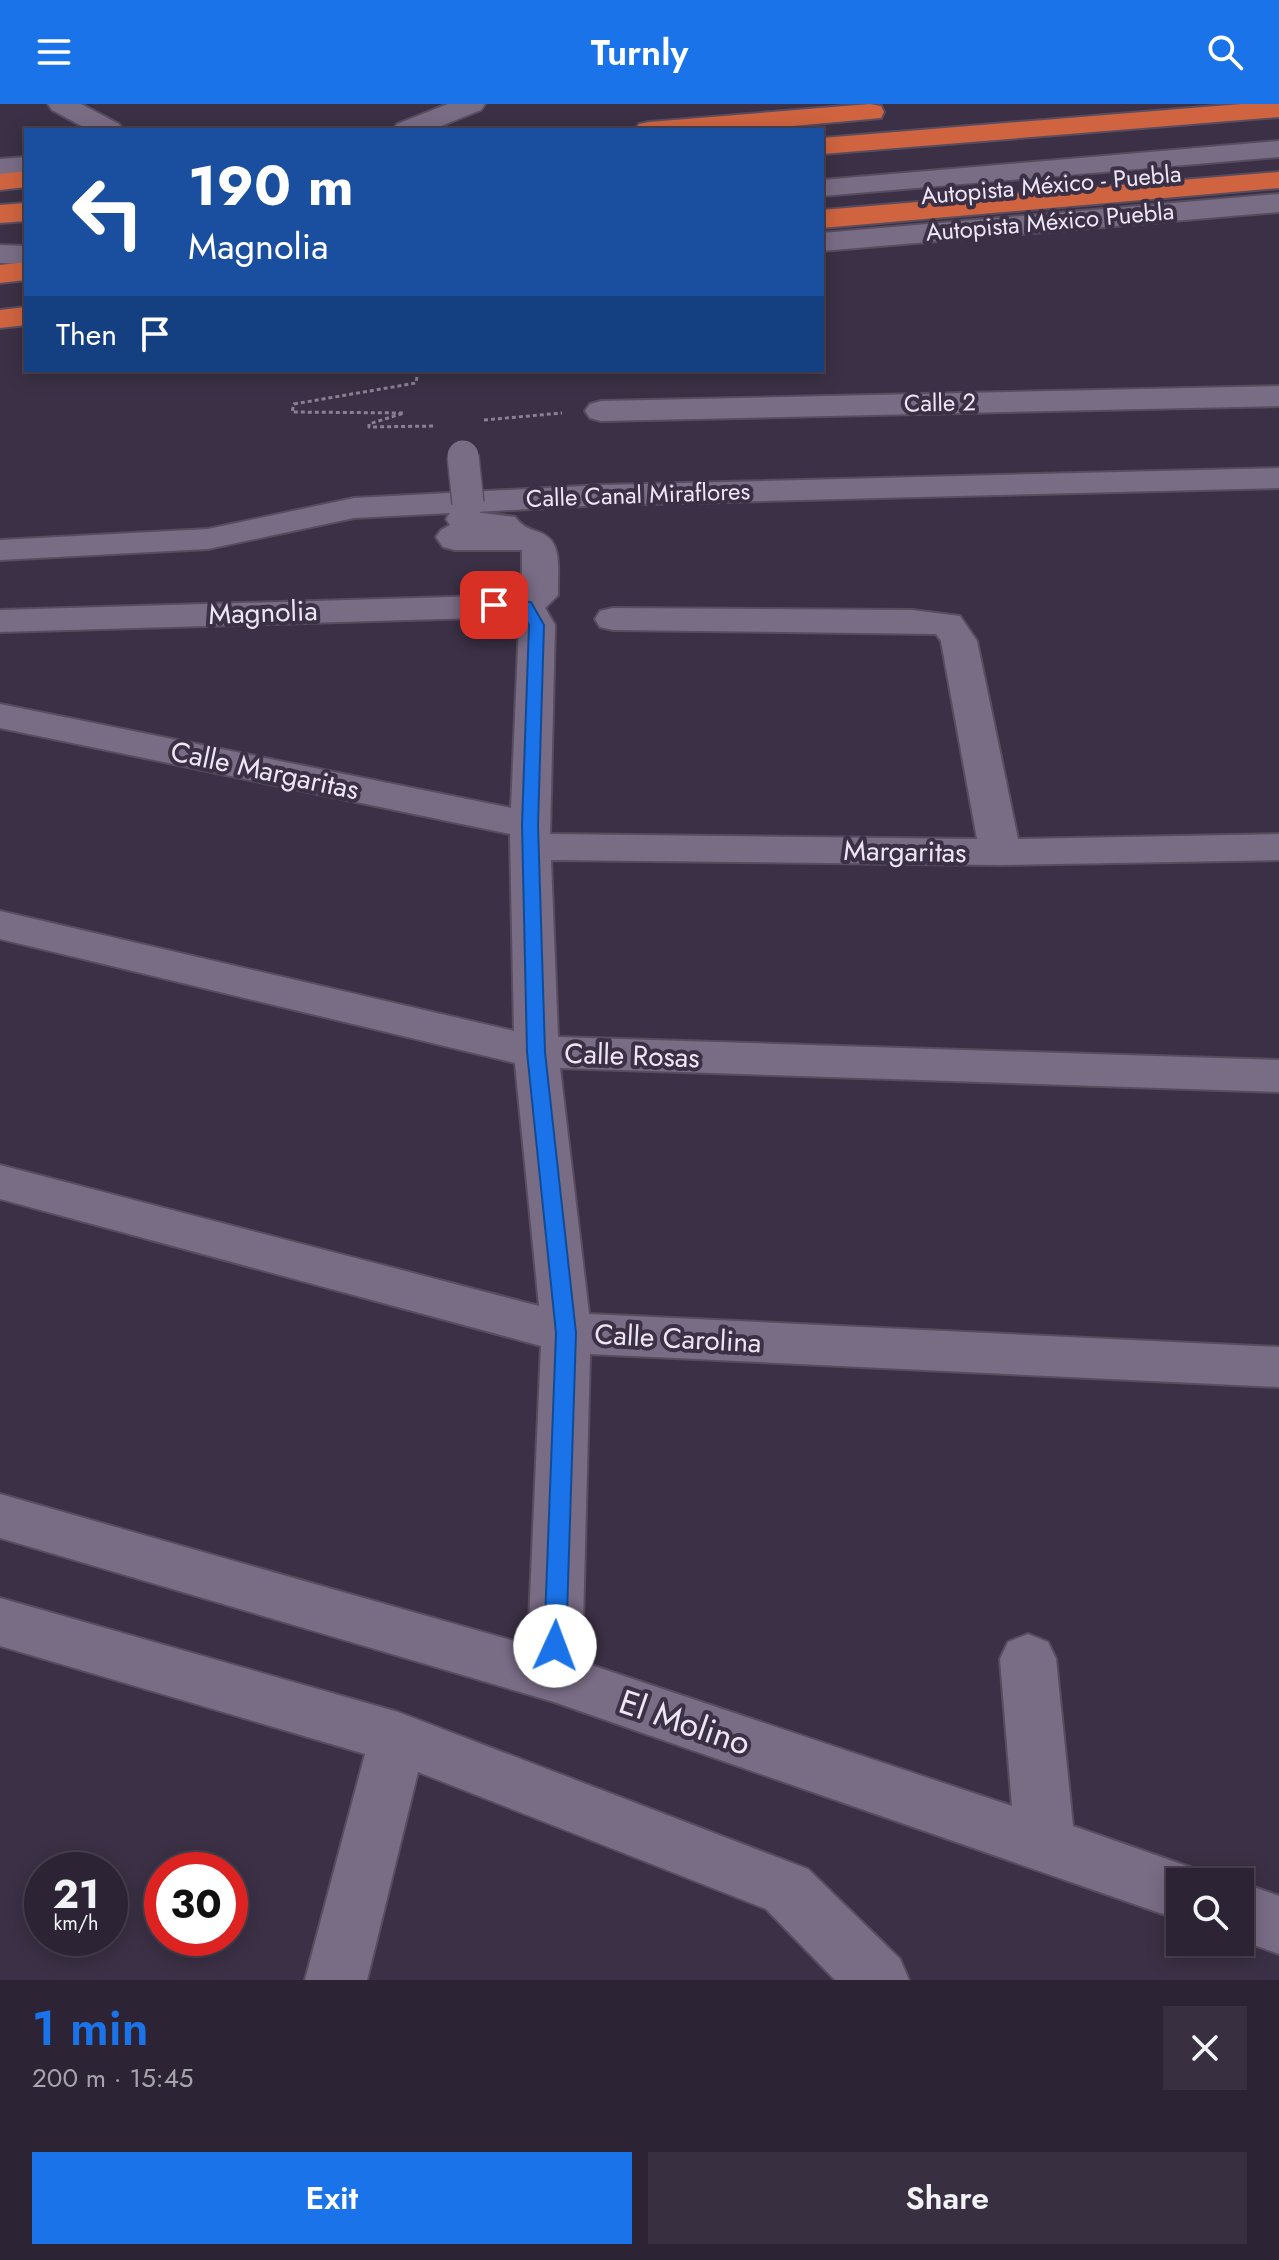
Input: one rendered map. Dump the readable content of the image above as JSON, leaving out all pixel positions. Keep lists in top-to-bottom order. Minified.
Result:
{"streets":{"highway":["Autopista México - Puebla","Autopista México Puebla"],"street":["Calle 2","Calle Canal Miraflores","Magnolia","Calle Margaritas","Margaritas","Calle Rosas","Calle Carolina","El Molino"]},"crossings":[["Calle Margaritas","Margaritas"]],"page":{"header":"Turnly","turn":["190 m","Magnolia"],"then":"Then","speed":"21 km/h","limit":"30","heading":["1 min","200 m · 15:45"],"buttons":["Exit","Share"]}}
